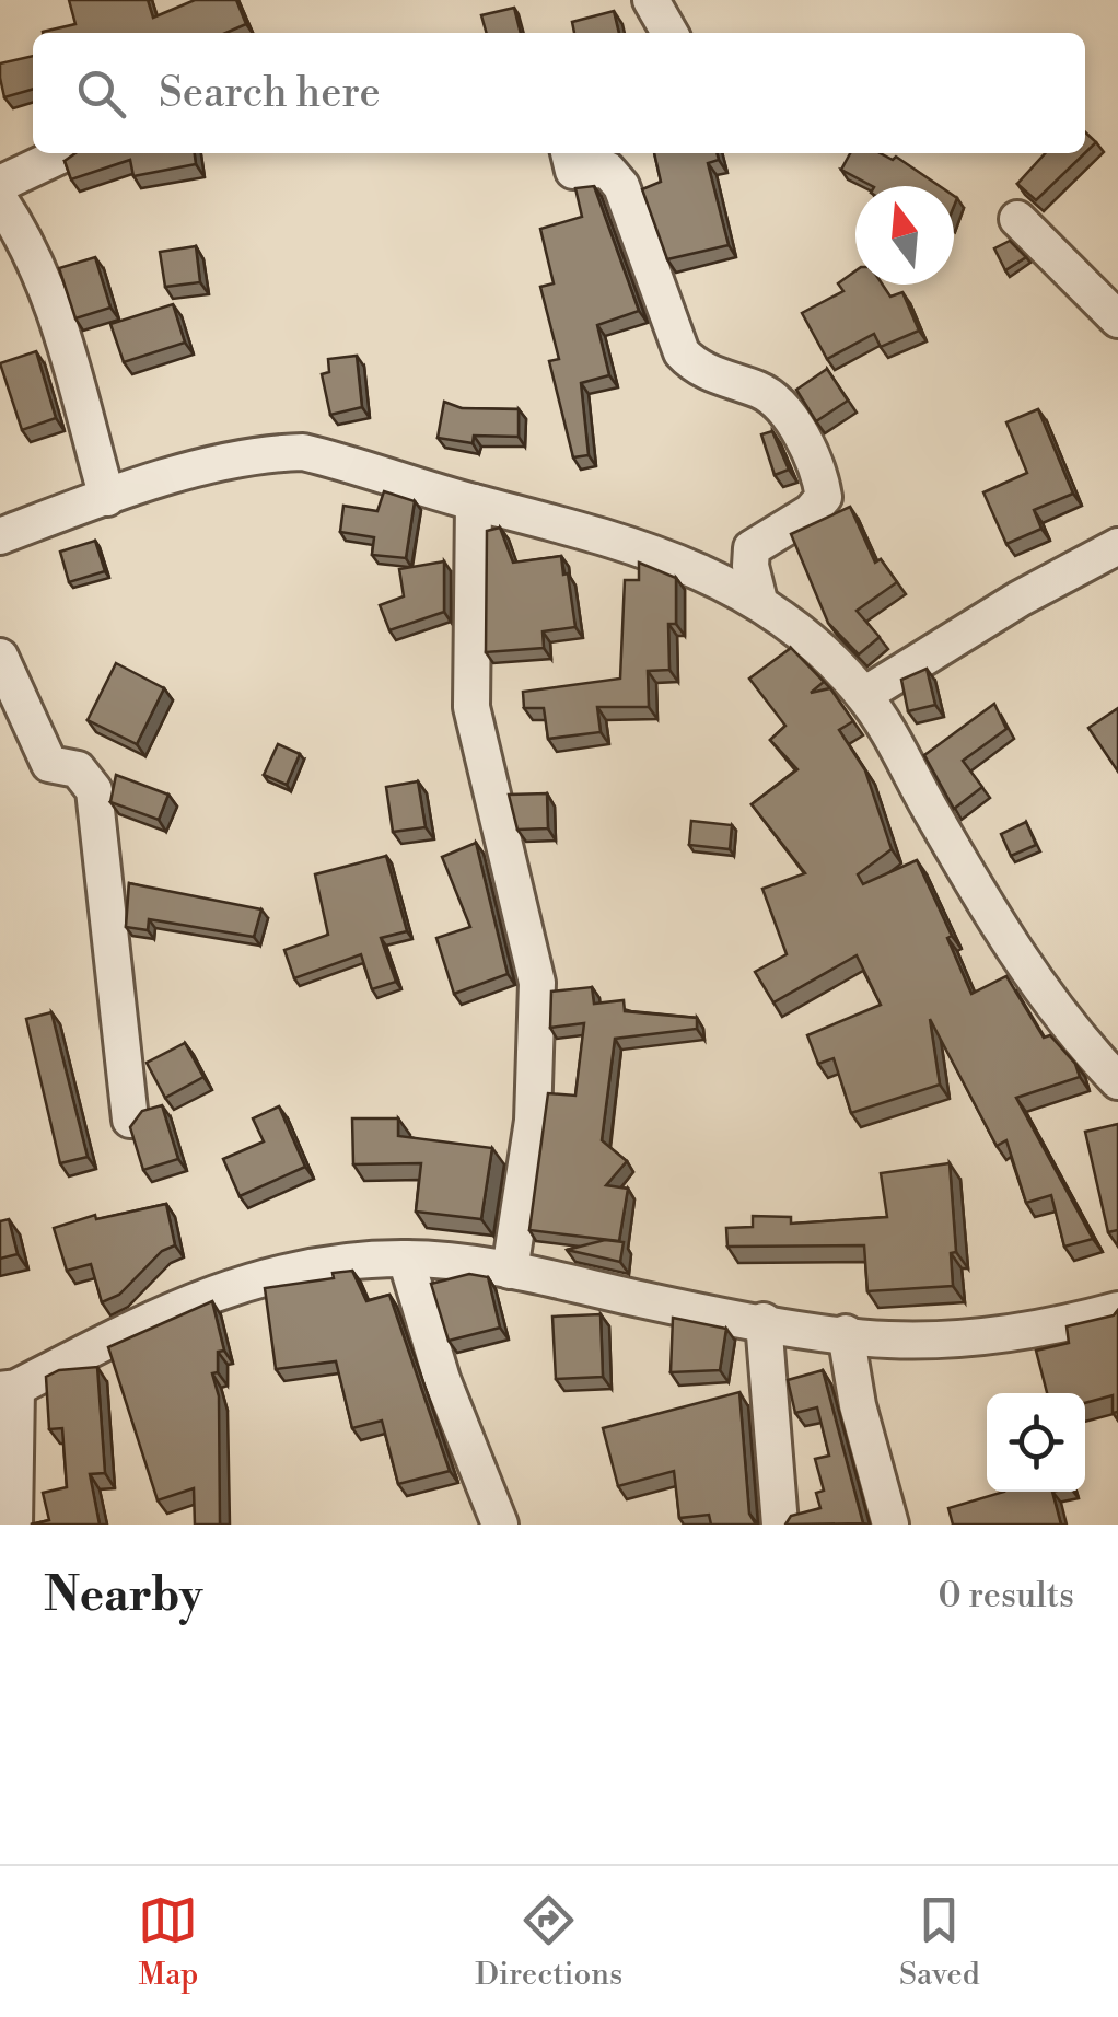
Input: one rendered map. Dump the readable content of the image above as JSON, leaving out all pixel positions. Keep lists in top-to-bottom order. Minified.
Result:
{"north":"top","page":{"search":"Search here","heading":["Nearby","0 results"],"nav":["Map","Directions","Saved"]}}
